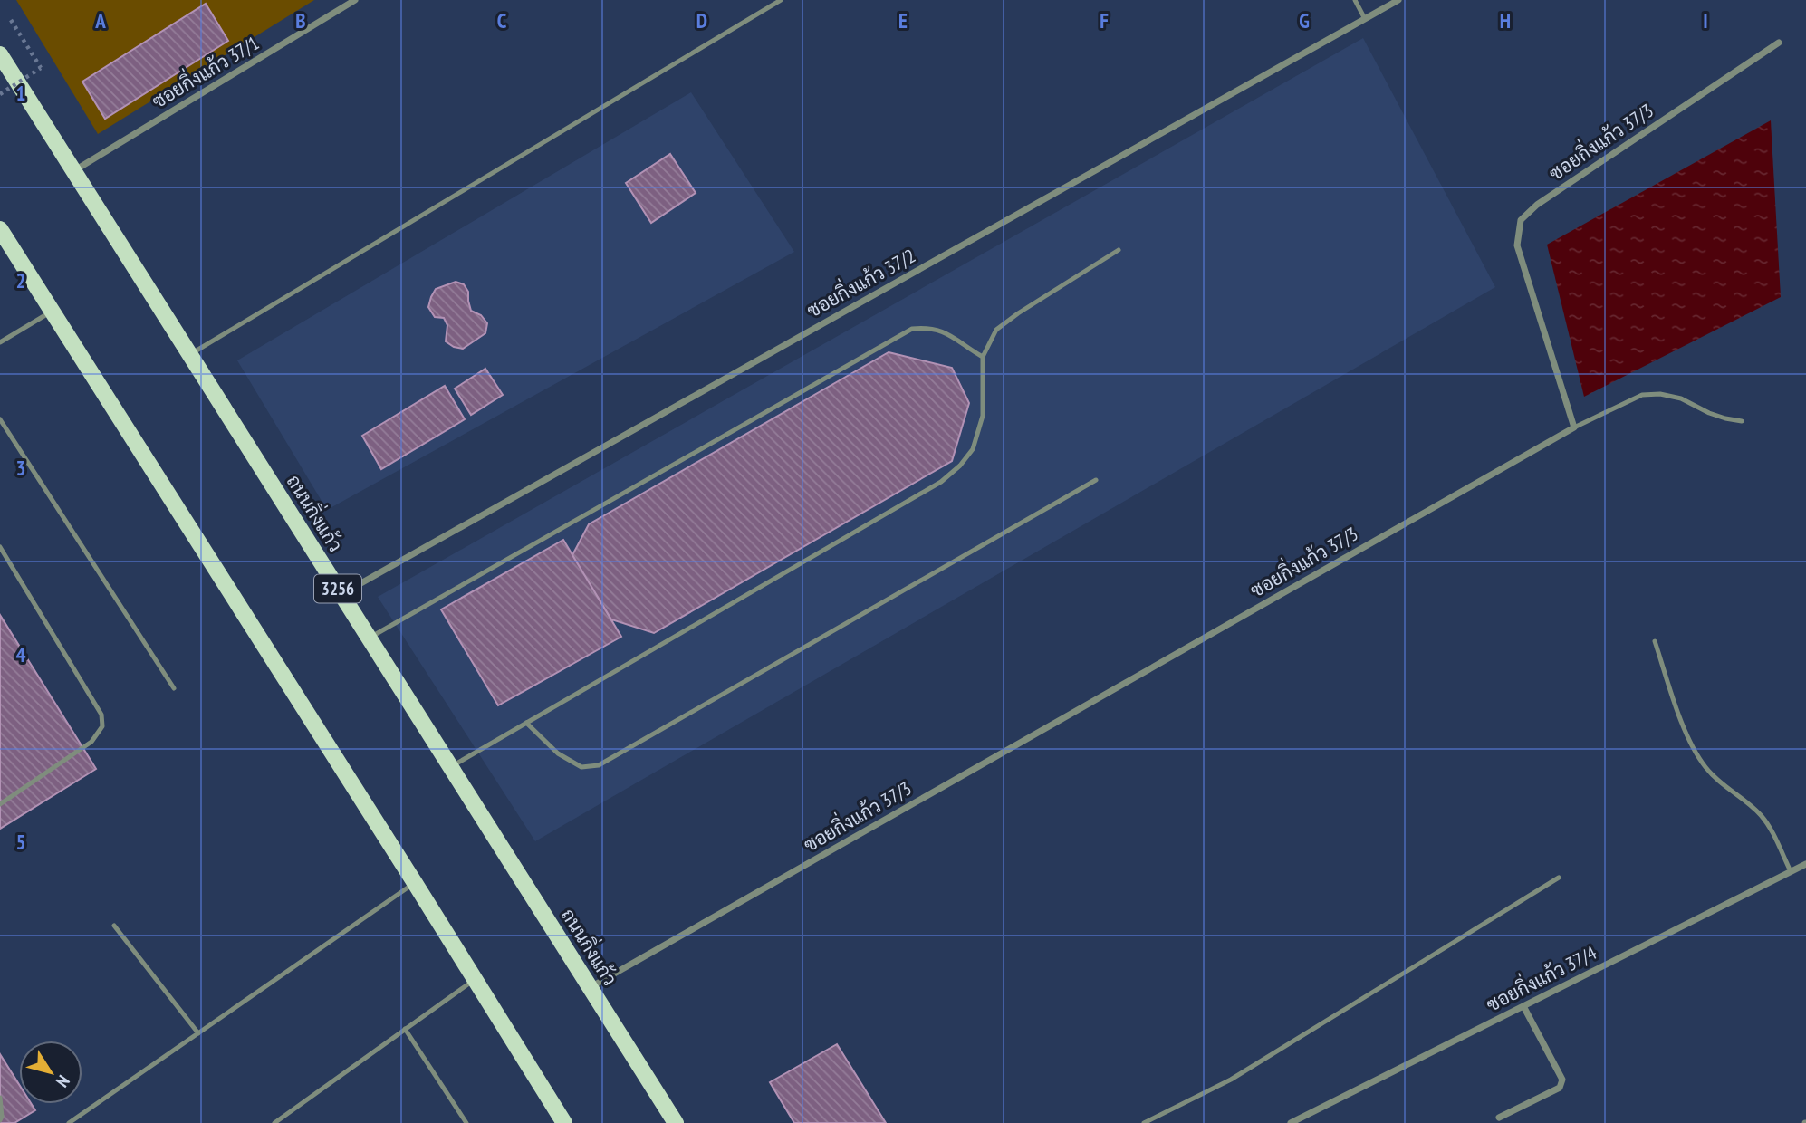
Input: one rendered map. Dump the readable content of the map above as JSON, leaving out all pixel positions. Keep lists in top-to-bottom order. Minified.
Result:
{"streets":{"main road":["ถนนกิ่งแก้ว","3256"],"street":["ซอยกิ่งแก้ว 37/1","ซอยกิ่งแก้ว 37/3","ซอยกิ่งแก้ว 37/2","ซอยกิ่งแก้ว 37/4"]},"crossings":[["ซอยกิ่งแก้ว 37/1","ถนนกิ่งแก้ว"],["ซอยกิ่งแก้ว 37/3","ถนนกิ่งแก้ว"],["ซอยกิ่งแก้ว 37/2","ถนนกิ่งแก้ว"]],"north":"bottom right","grid":{"columns":["A","B","C","D","E","F","G","H","I"],"rows":["1","2","3","4","5"]}}
